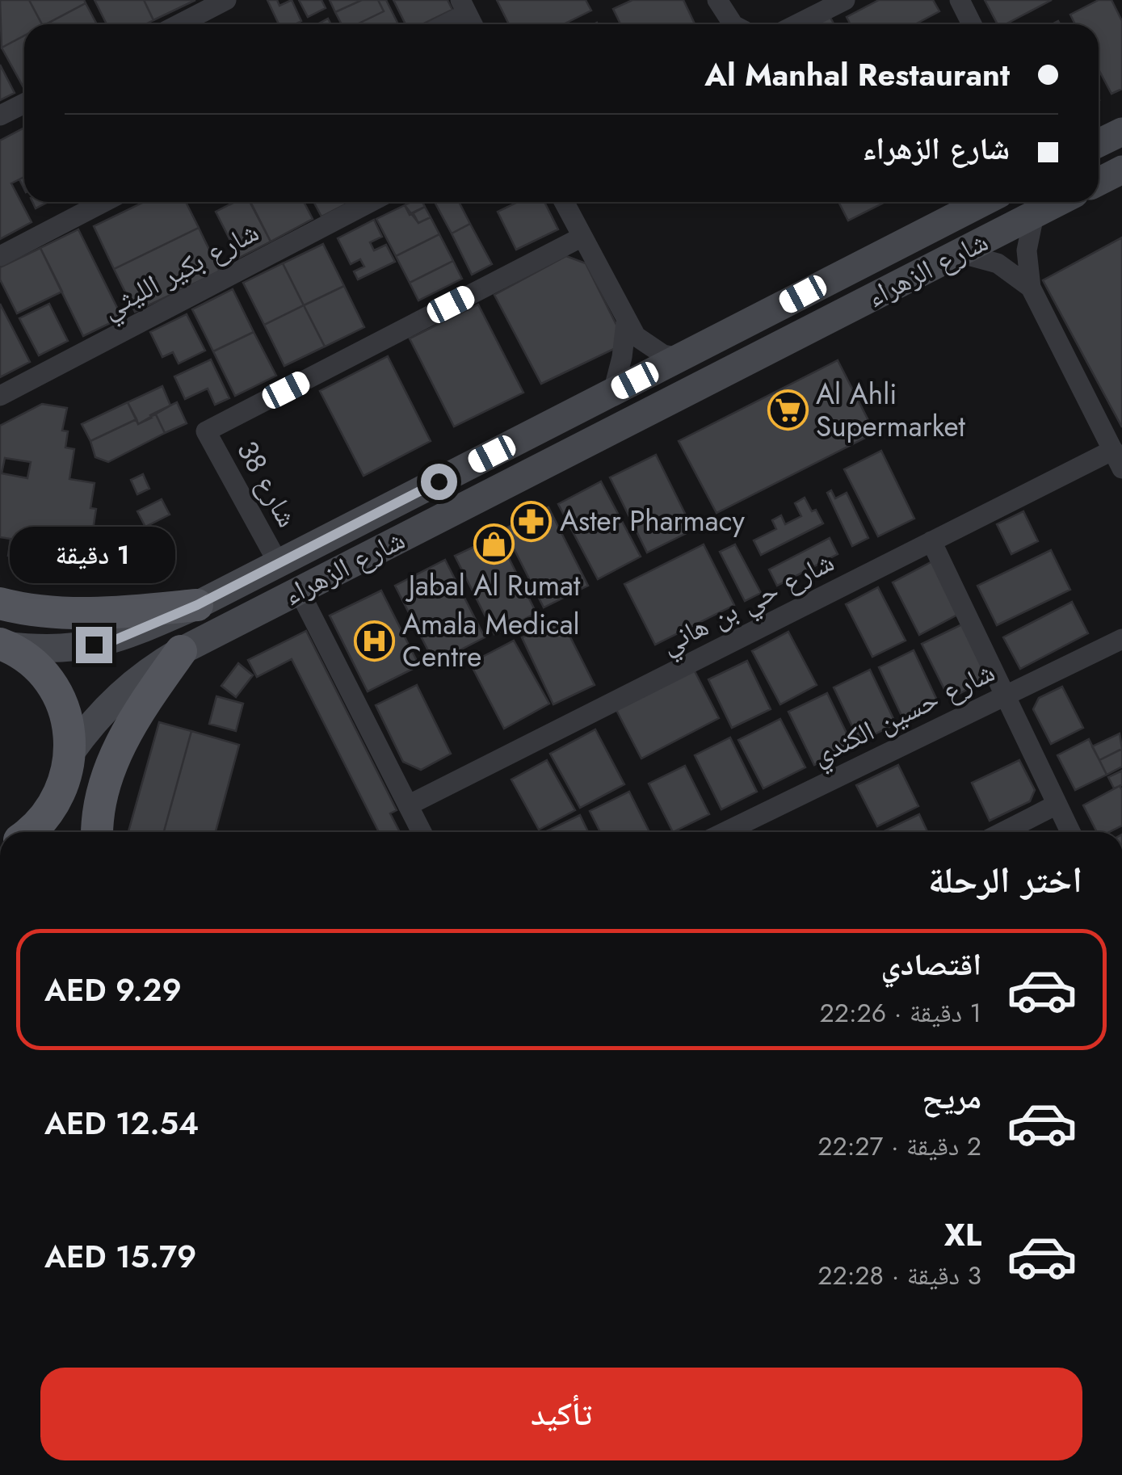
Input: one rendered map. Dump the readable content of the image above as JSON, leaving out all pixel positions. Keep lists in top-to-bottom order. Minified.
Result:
{"streets":{"main road":["شارع الزهراء"],"street":["شارع بكير الليثي","شارع 38","شارع حي بن هاني","شارع حسين الكندي"]},"crossings":[["شارع الزهراء","شارع 38"]],"places":{"supermarket":["Al Ahli Supermarket"],"pharmacy":["Aster Pharmacy"],"shop":["Jabal Al Rumat"],"hospital":["Amala Medical Centre"]},"page":{"banner":["Al Manhal Restaurant","شارع الزهراء"],"bubble":"1 دقيقة","heading":"اختر الرحلة","list":[{"name":"اقتصادي","note":"1 دقيقة · 22:26","value":"AED 9.29"},{"name":"مريح","note":"2 دقيقة · 22:27","value":"AED 12.54"},{"name":"XL","note":"3 دقيقة · 22:28","value":"AED 15.79"}],"buttons":"تأكيد"}}
